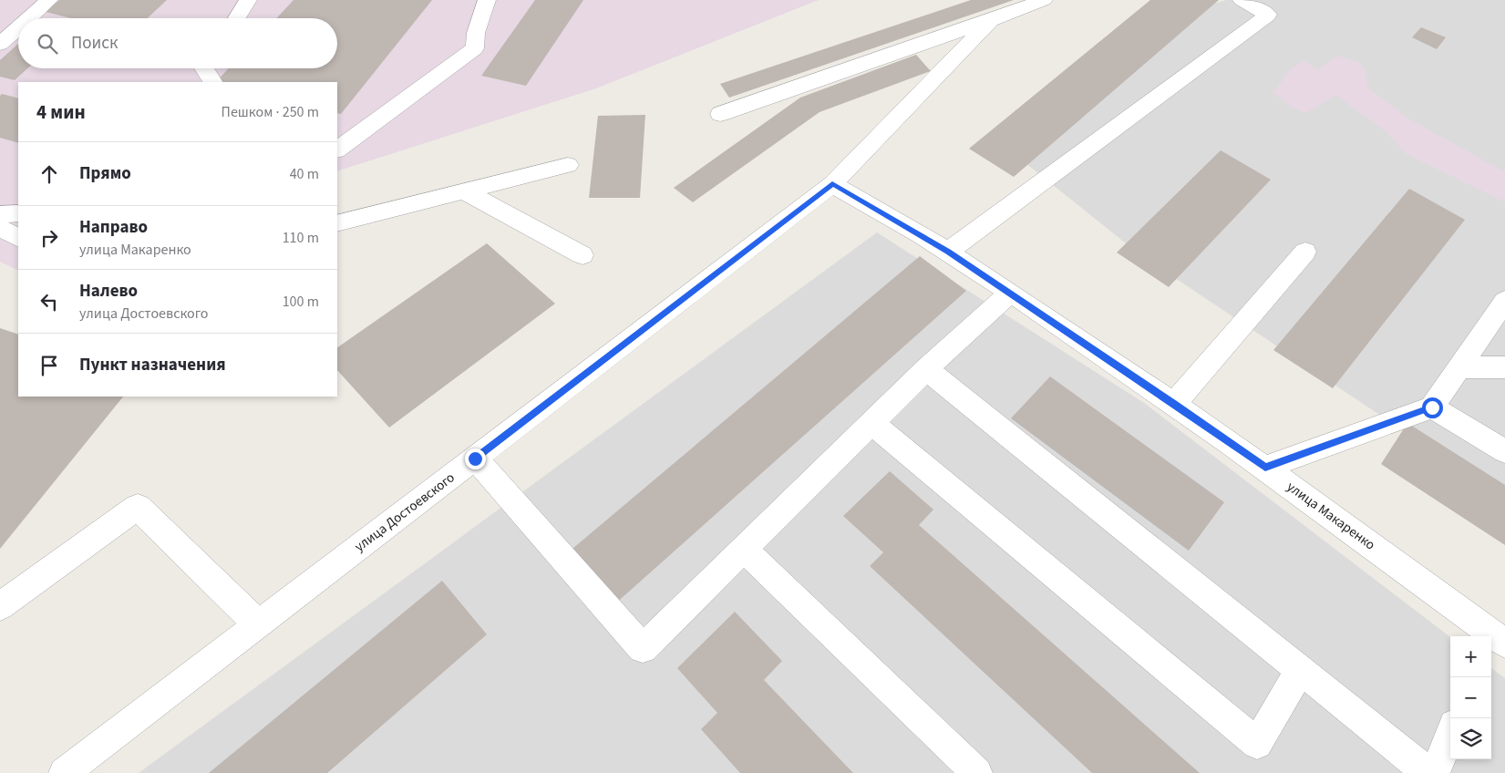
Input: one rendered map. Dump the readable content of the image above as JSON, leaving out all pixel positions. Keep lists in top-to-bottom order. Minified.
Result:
{"streets":{"street":["улица Достоевского","улица Макаренко"]},"crossings":[["улица Достоевского","улица Макаренко"]],"page":{"search":"Поиск","heading":["4 мин","Пешком · 250 m"],"list":[["Прямо","40 m"],["Направо","улица Макаренко","110 m"],["Налево","улица Достоевского","100 m"],"Пункт назначения"],"map_buttons":["+","−"]}}
